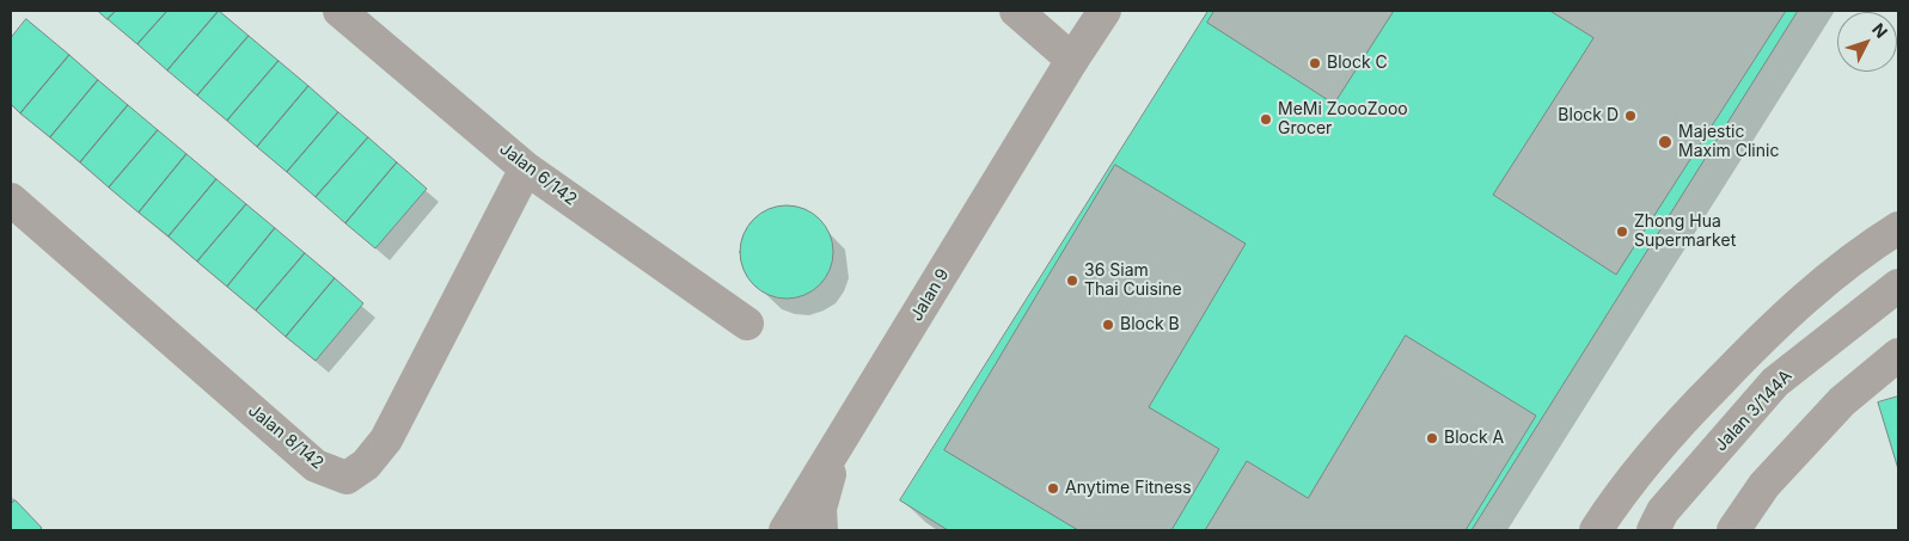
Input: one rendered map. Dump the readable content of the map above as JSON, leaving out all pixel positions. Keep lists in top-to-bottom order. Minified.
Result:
{"streets":{"street":["Jalan 6/142","Jalan 9","Jalan 3/144A","Jalan 8/142"]},"crossings":[["Jalan 6/142","Jalan 8/142"]],"places":["Block C","Block D","MeMi ZoooZooo Grocer","Majestic Maxim Clinic","Zhong Hua Supermarket","36 Siam Thai Cuisine","Block B","Block A","Anytime Fitness"],"north":"top right"}
